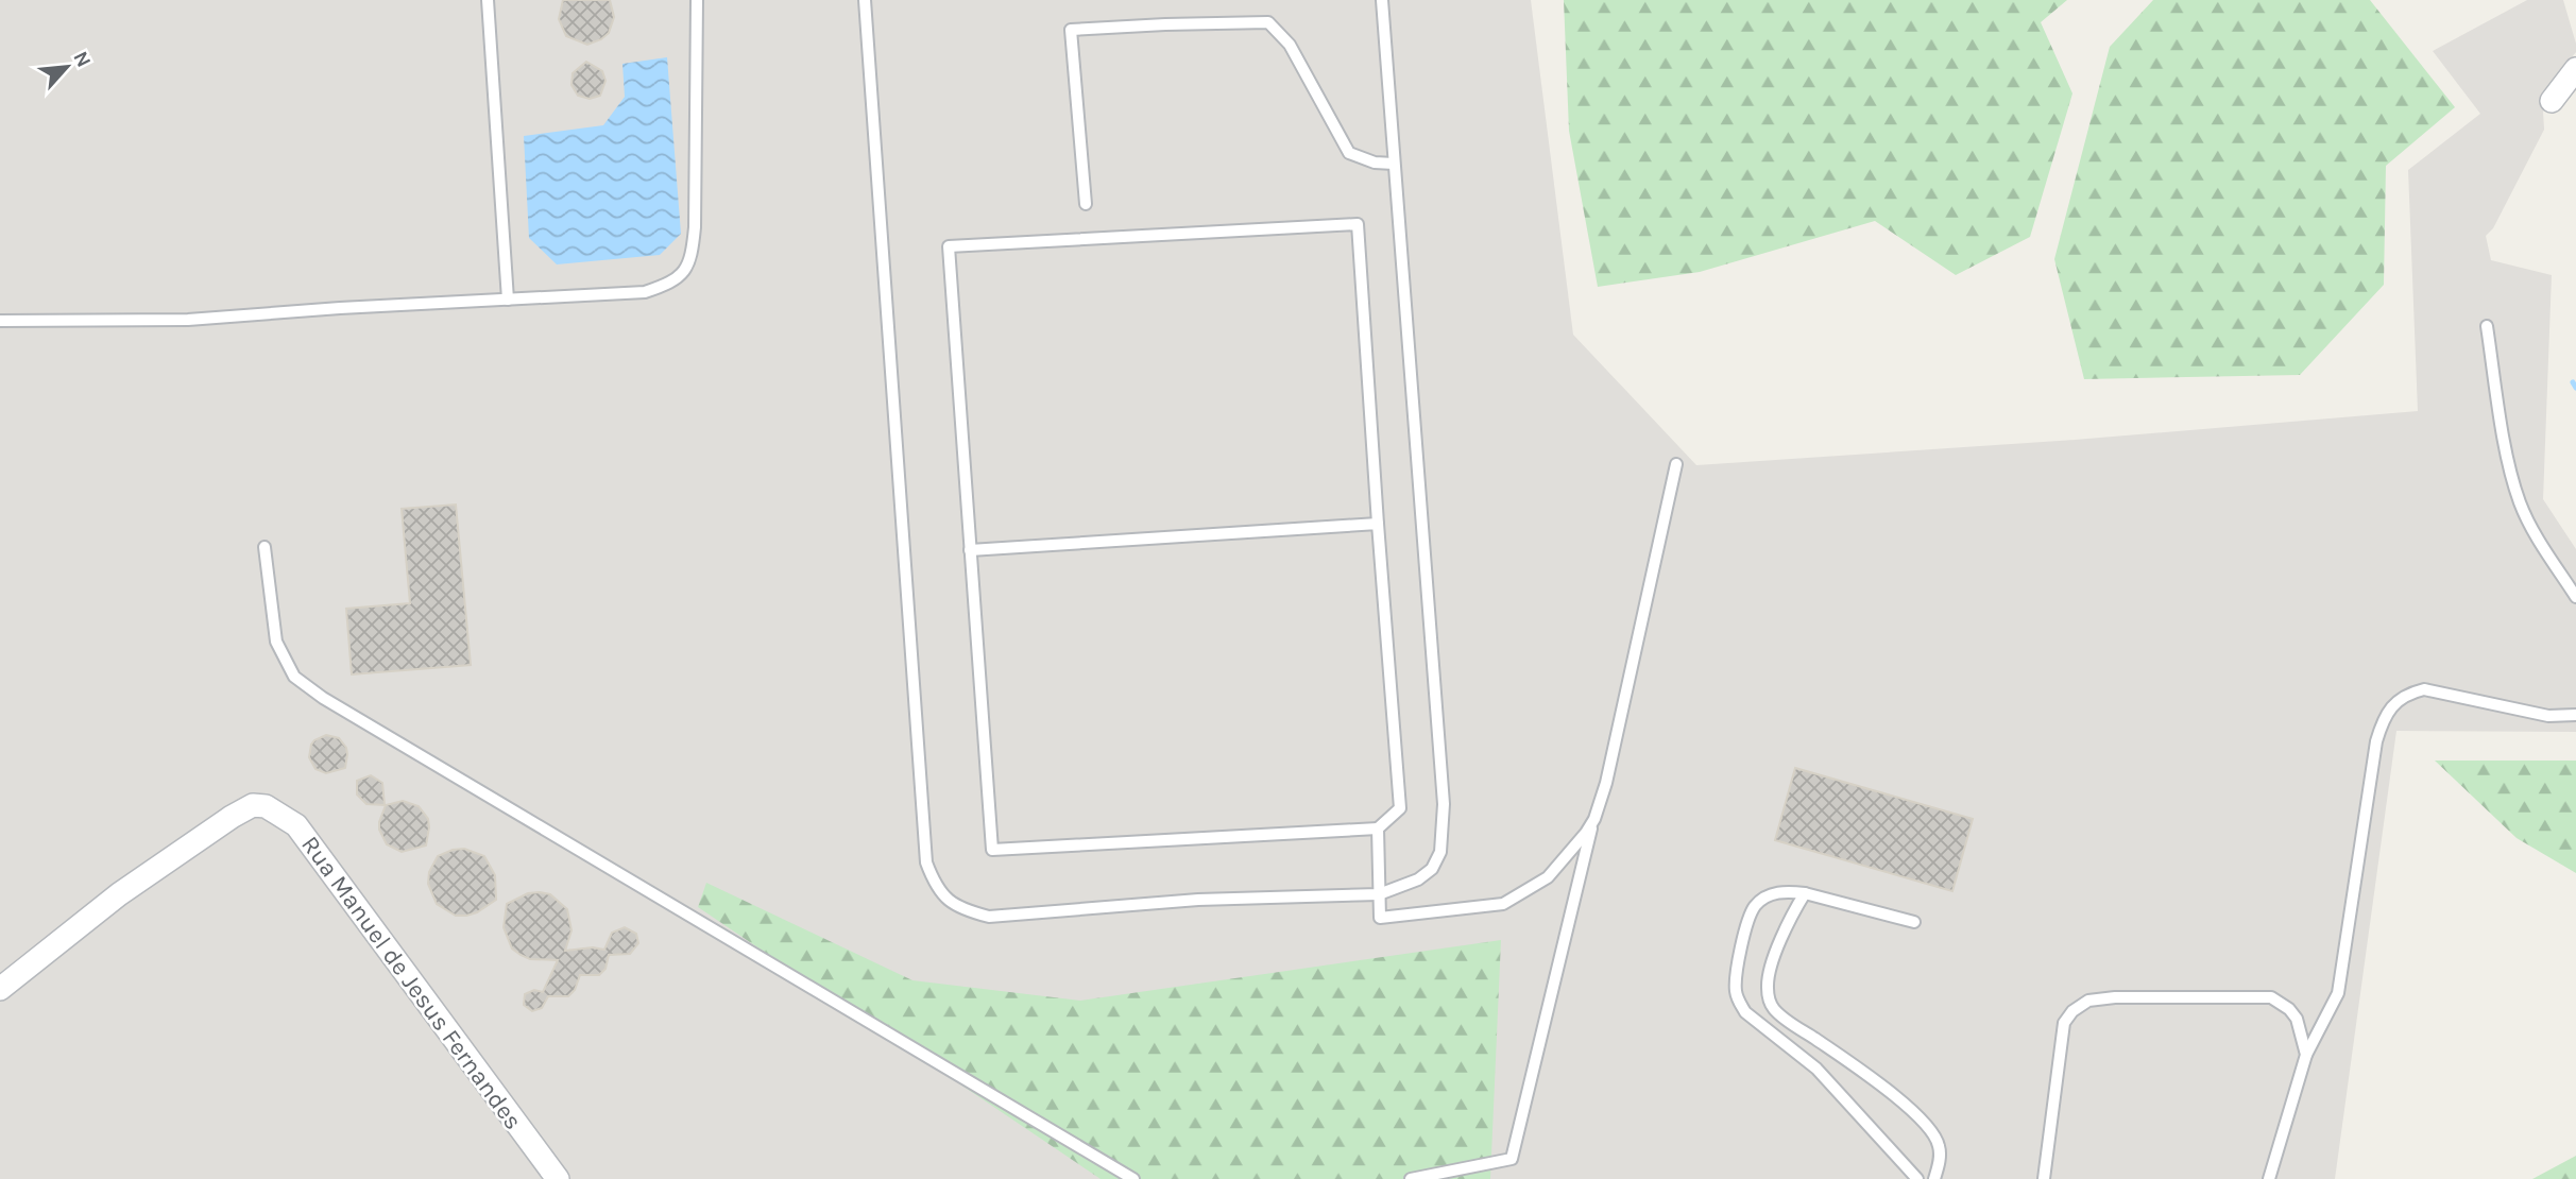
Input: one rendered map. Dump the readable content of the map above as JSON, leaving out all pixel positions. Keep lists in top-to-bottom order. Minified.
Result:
{"streets":{"street":["Rua Manuel de Jesus Fernandes"]},"north":"top right"}
